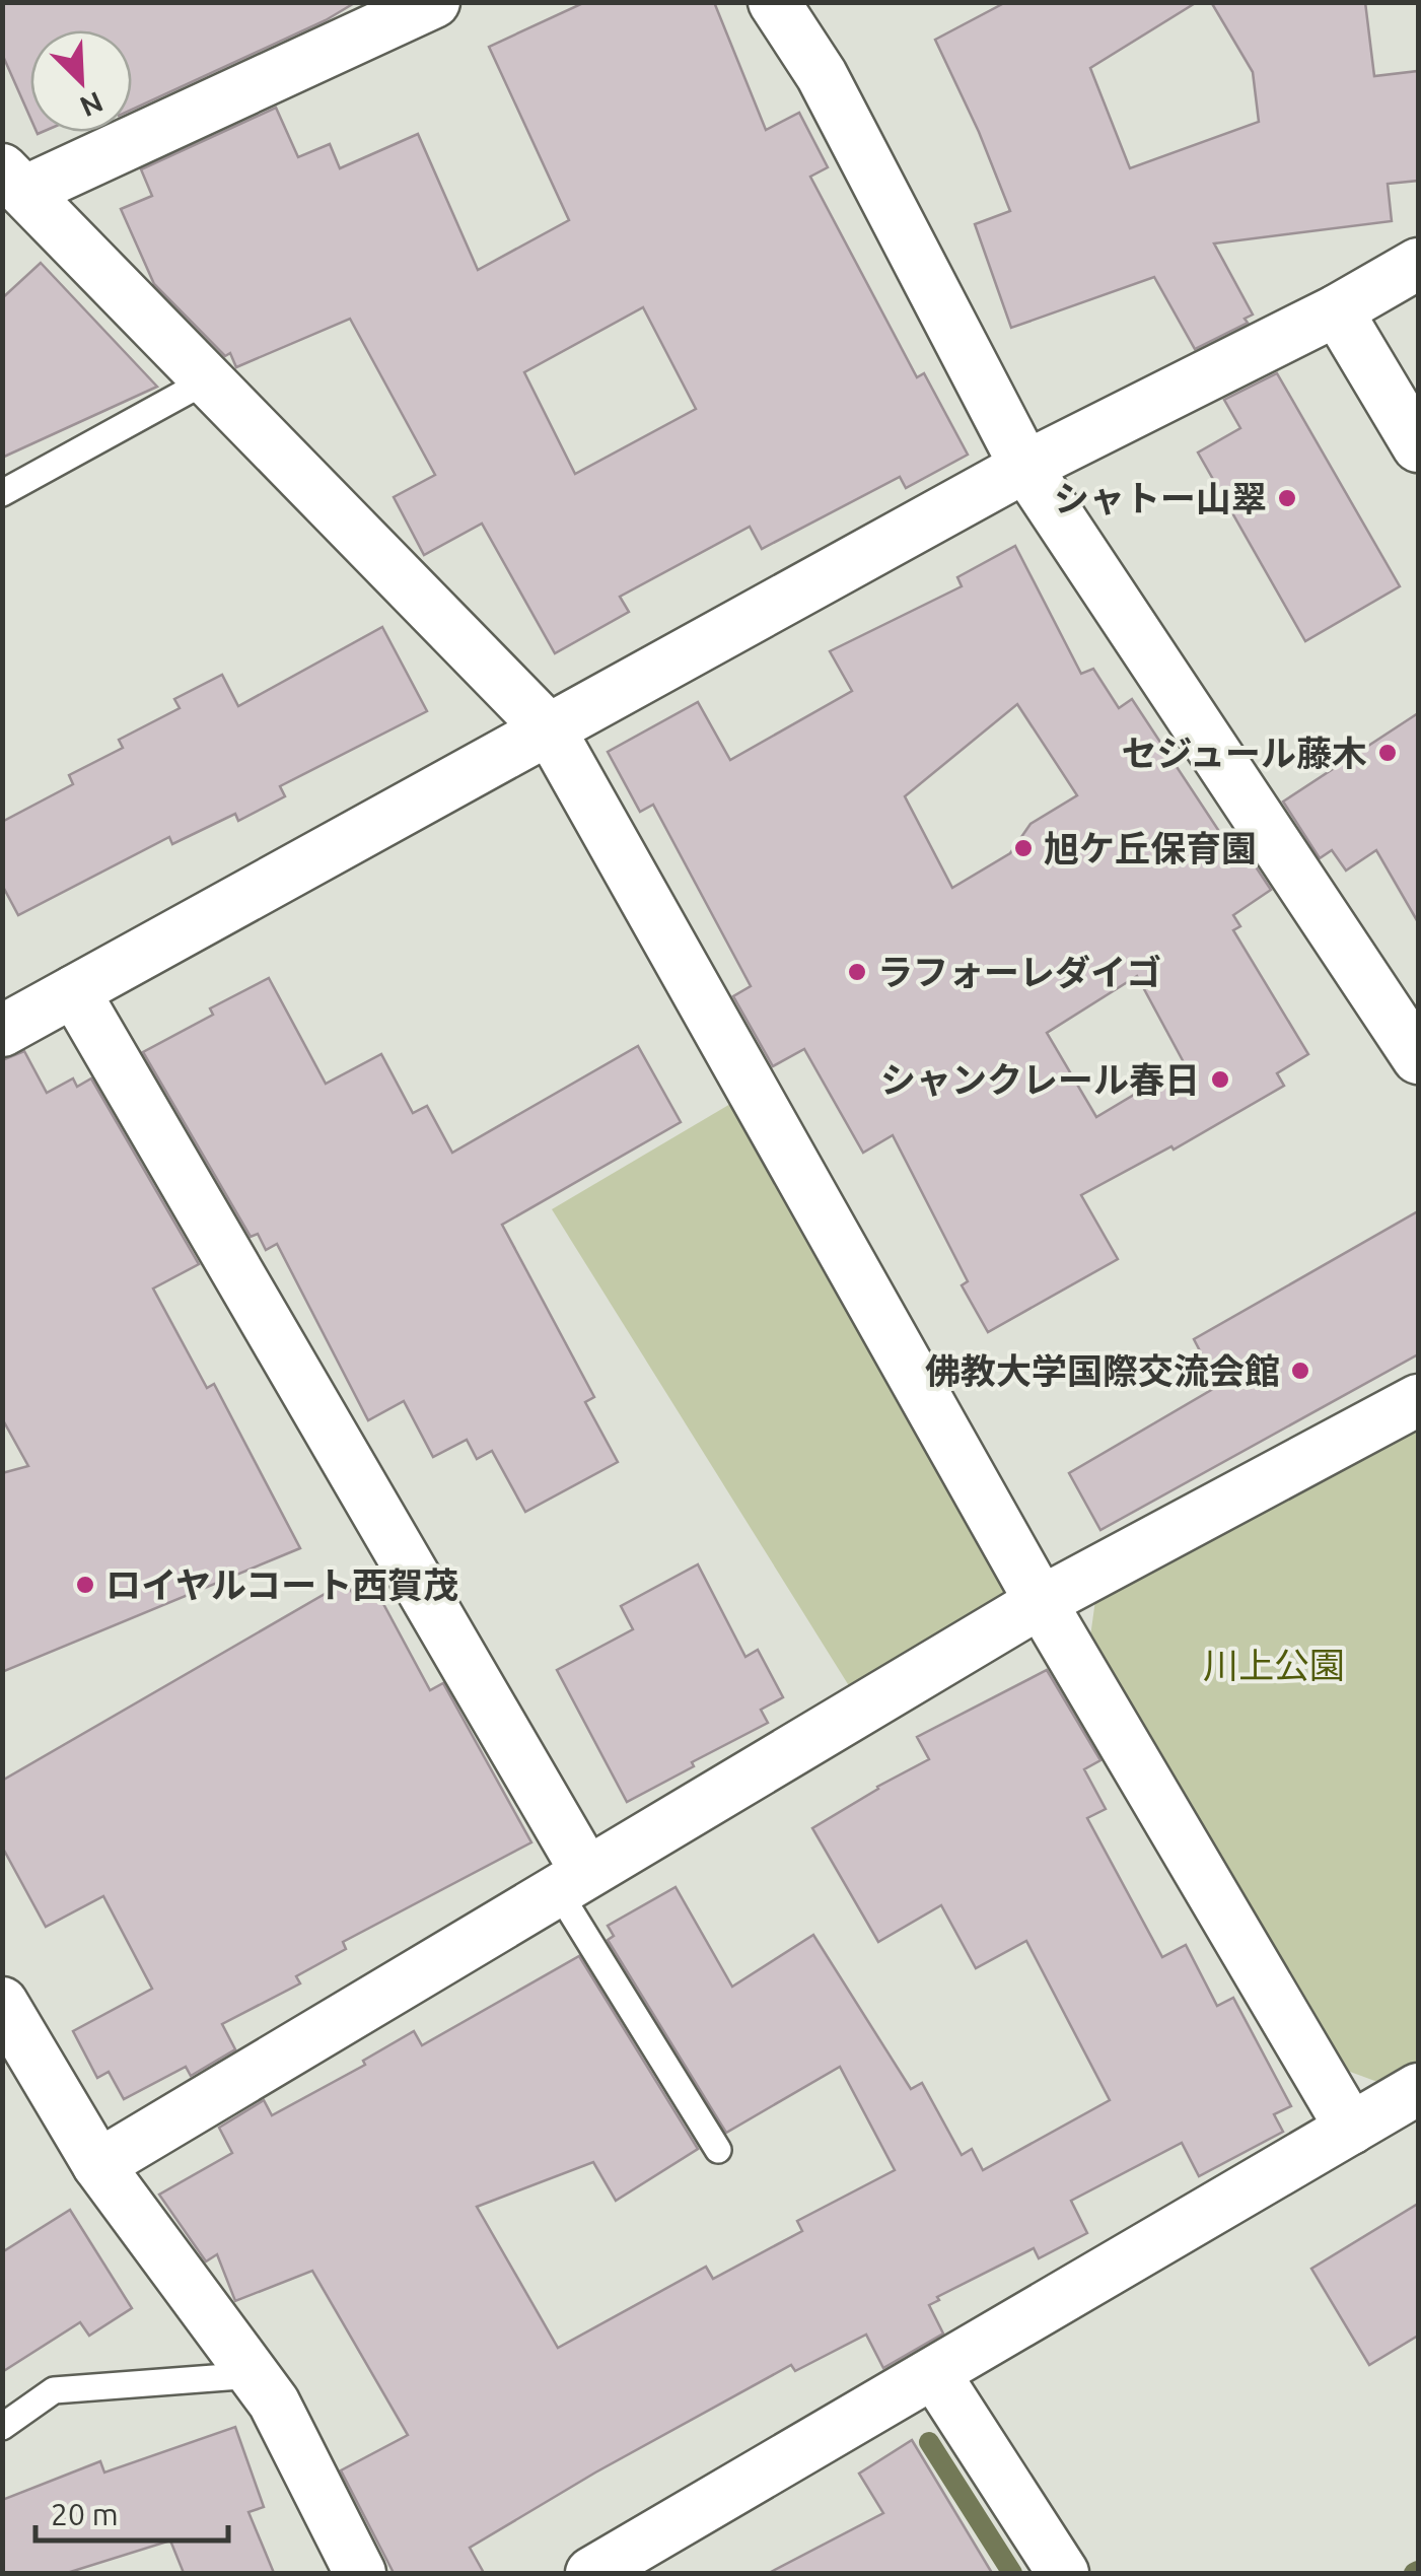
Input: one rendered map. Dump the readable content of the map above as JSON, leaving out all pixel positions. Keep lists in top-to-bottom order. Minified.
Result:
{"parks":["川上公園"],"places":["シャトー山翠","セジュール藤木","旭ケ丘保育園","ラフォーレダイゴ","シャンクレール春日","佛教大学国際交流会館","ロイヤルコート西賀茂"],"scale_bar":"20 m","north":"bottom right"}
